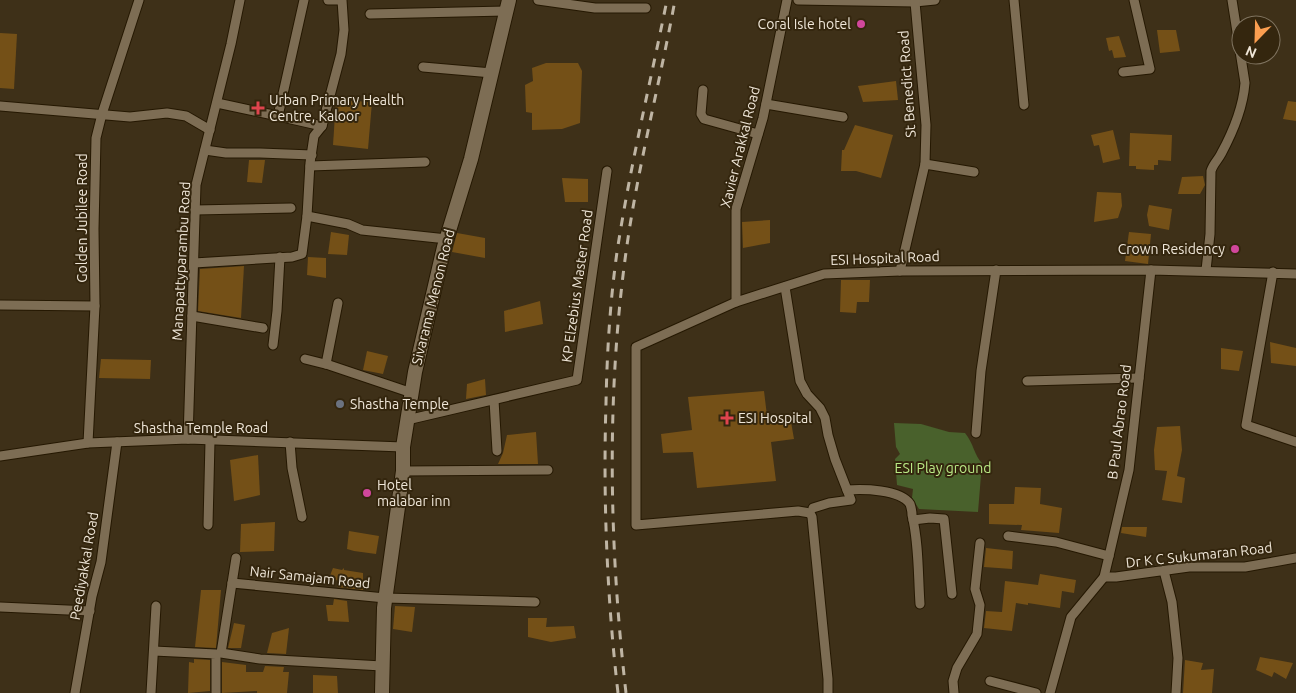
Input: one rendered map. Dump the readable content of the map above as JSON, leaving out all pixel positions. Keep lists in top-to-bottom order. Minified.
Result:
{"streets":{"street":["St Benedict Road","Xavier Arakkal Road","Golden Jubilee Road","ESI Hospital Road","Manapattyparambu Road","KP Elzebius Master Road","Sivarama Menon Road","B Paul Abrao Road","Shastha Temple Road","Dr K C Sukumaran Road","Peediyakkal Road","Nair Samajam Road"]},"crossings":[["St Benedict Road","ESI Hospital Road"],["Xavier Arakkal Road","ESI Hospital Road"],["Golden Jubilee Road","Shastha Temple Road"],["ESI Hospital Road","B Paul Abrao Road"],["Manapattyparambu Road","Shastha Temple Road"],["KP Elzebius Master Road","Sivarama Menon Road"],["Sivarama Menon Road","Shastha Temple Road"],["Sivarama Menon Road","Nair Samajam Road"],["B Paul Abrao Road","Dr K C Sukumaran Road"],["Shastha Temple Road","Peediyakkal Road"]],"parks":["ESI Play ground"],"places":{"other":["Coral Isle hotel","Crown Residency","Shastha Temple","Hotel malabar inn"],"health":["Urban Primary Health Centre, Kaloor","ESI Hospital"]},"north":"bottom left"}
